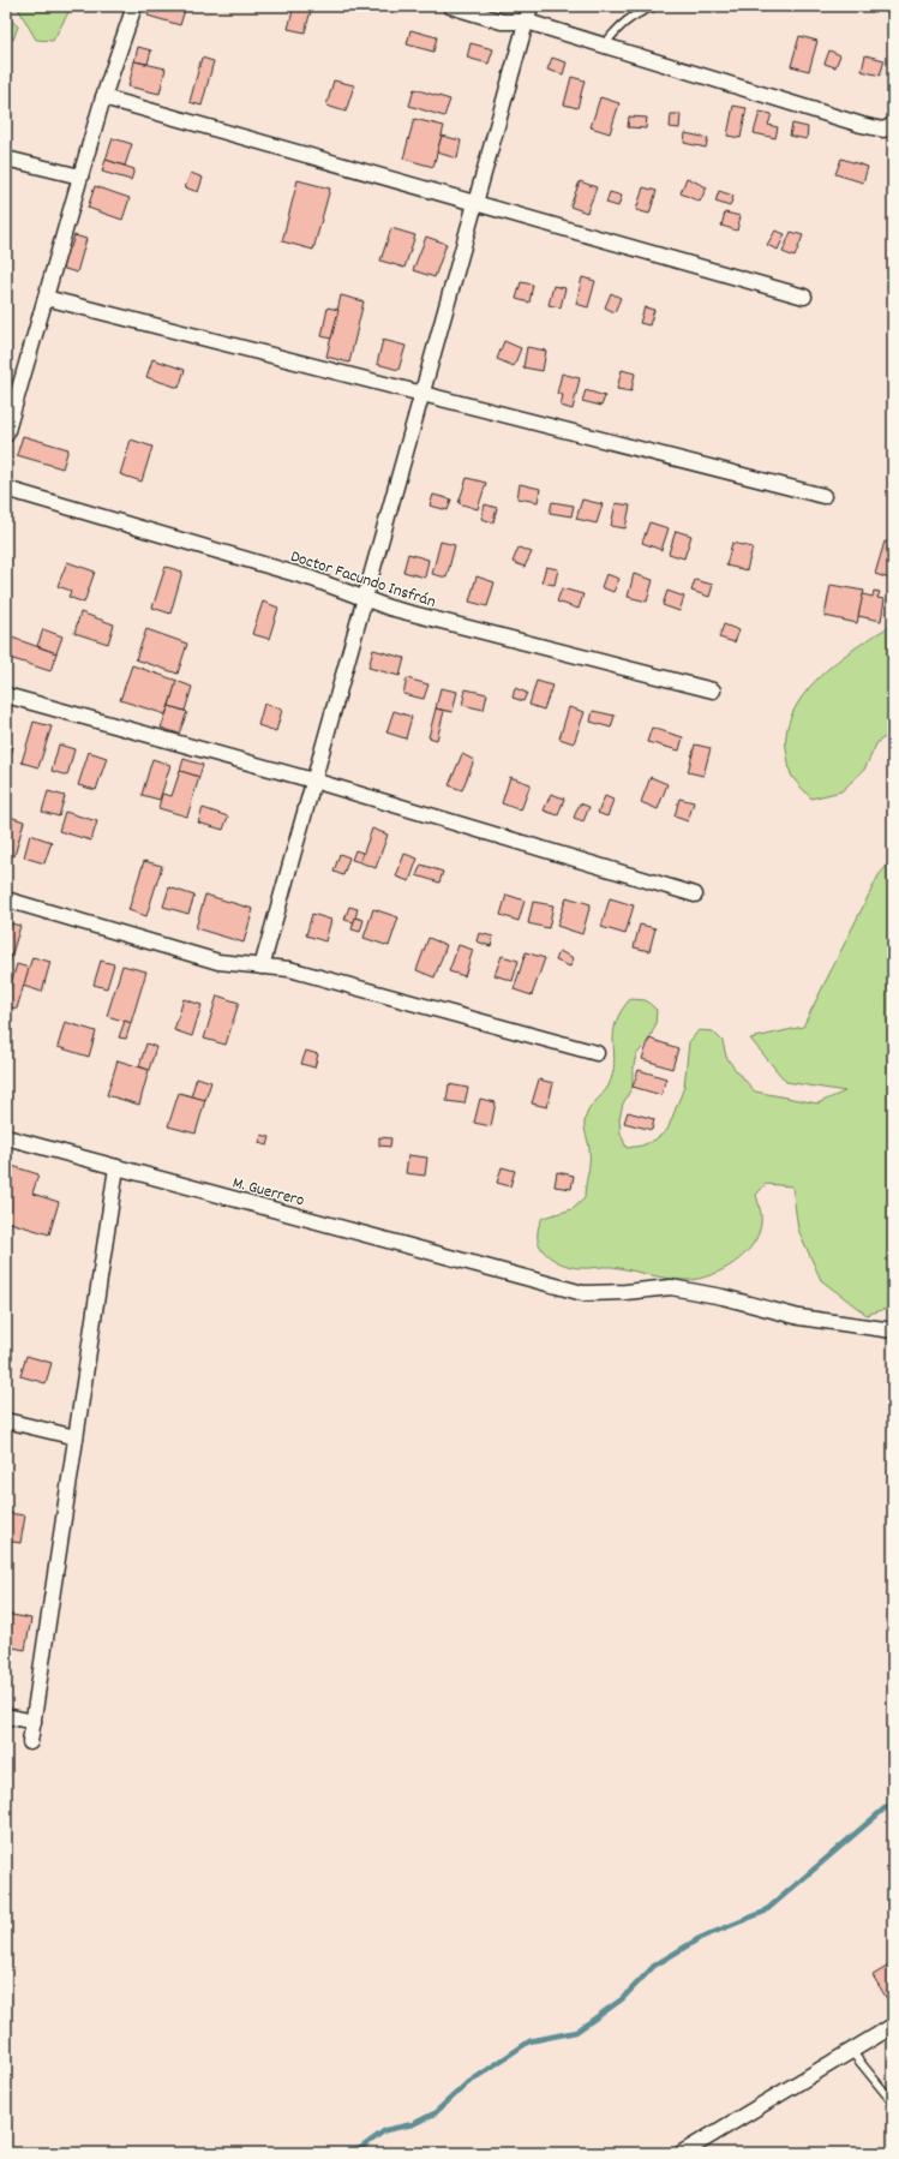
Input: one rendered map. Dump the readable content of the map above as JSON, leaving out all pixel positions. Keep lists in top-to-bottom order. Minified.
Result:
{"streets":{"street":["Doctor Facundo Insfrán","M. Guerrero"]}}
